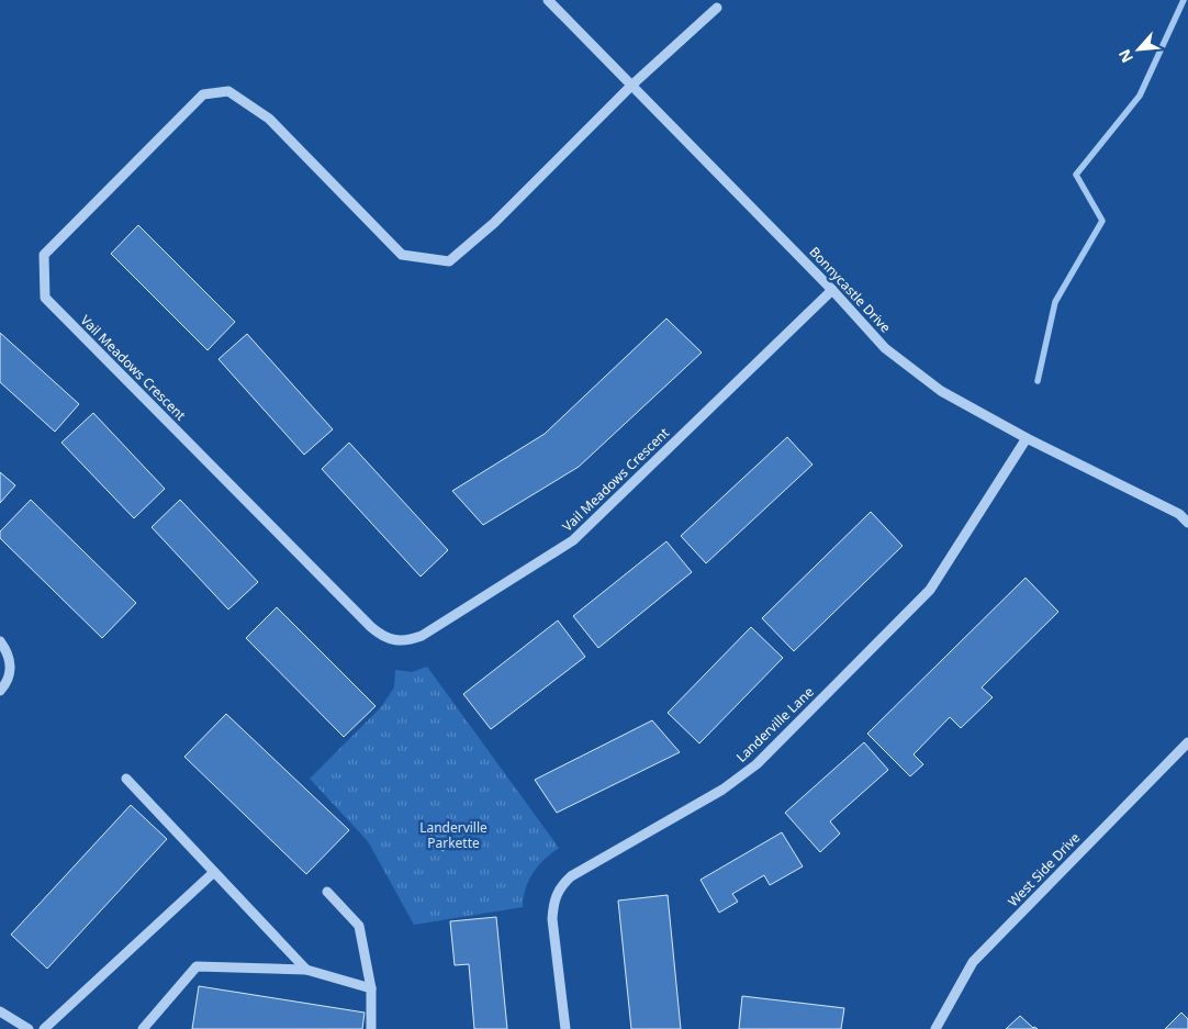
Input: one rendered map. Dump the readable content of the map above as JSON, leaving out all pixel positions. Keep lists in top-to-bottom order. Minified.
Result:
{"streets":{"street":["Bonnycastle Drive","Vail Meadows Crescent","Landerville Lane","West Side Drive"]},"crossings":[["Bonnycastle Drive","Vail Meadows Crescent"],["Bonnycastle Drive","Landerville Lane"]],"parks":["Landerville Parkette"],"north":"bottom left"}
